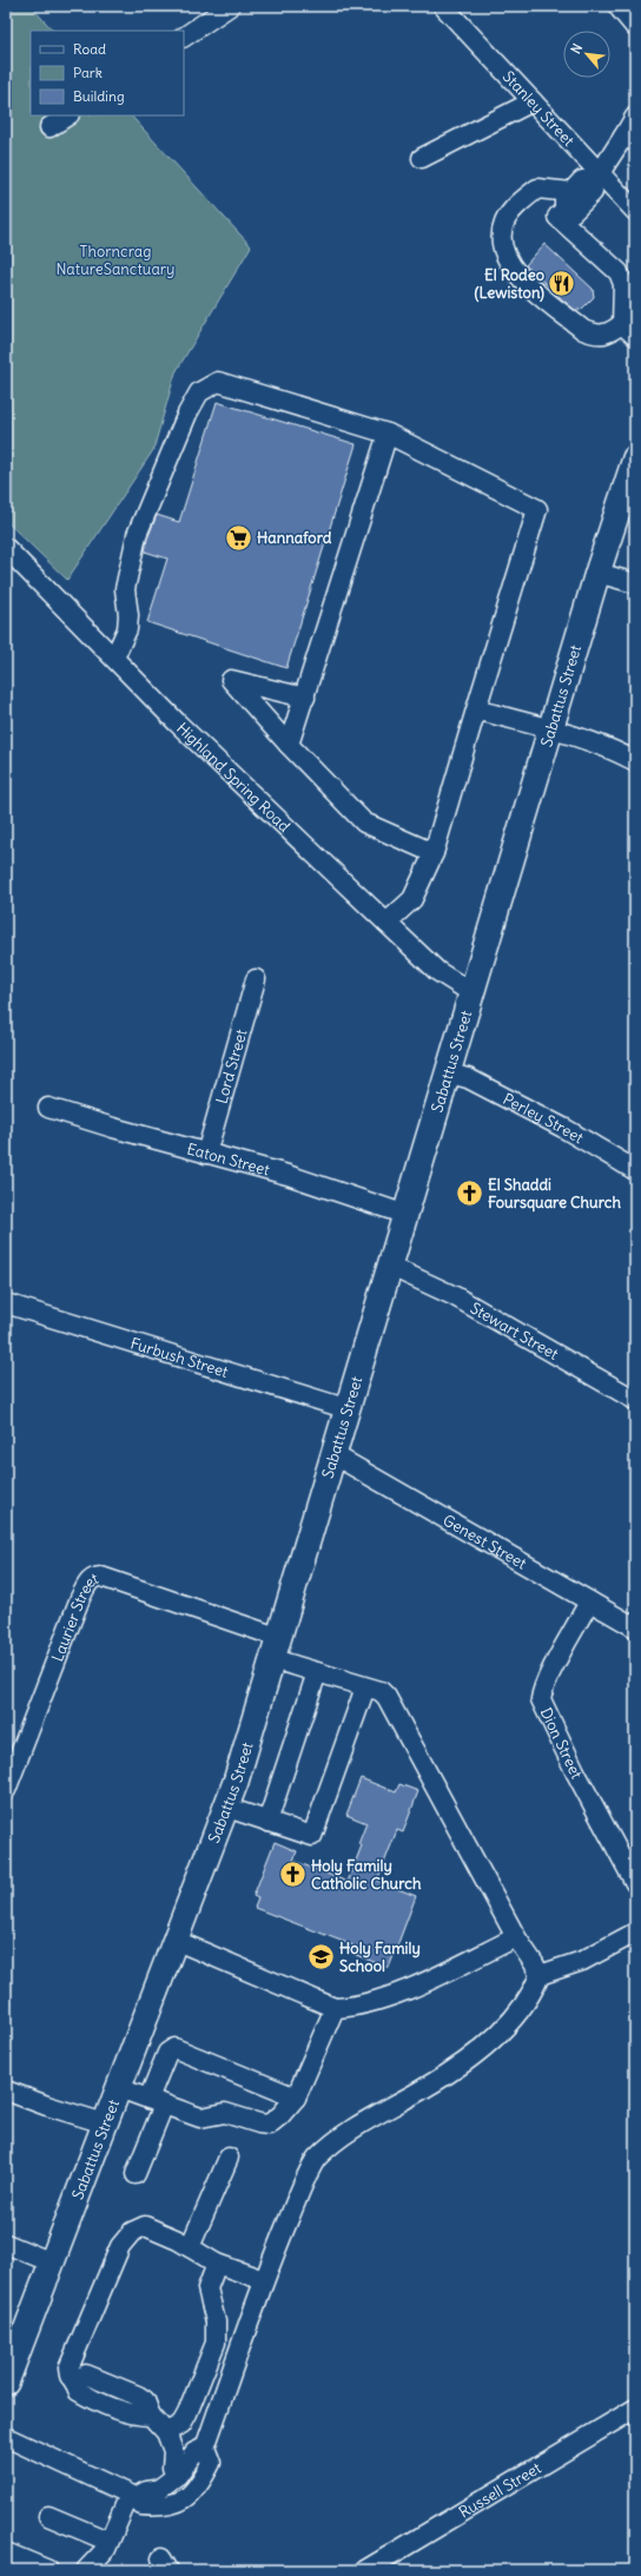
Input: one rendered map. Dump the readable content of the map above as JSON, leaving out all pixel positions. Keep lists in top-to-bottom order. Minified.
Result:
{"streets":{"main road":["Sabattus Street"],"street":["Stanley Street","Highland Spring Road","Lord Street","Perley Street","Eaton Street","Stewart Street","Furbush Street","Genest Street","Laurier Street","Dion Street","Russell Street"]},"crossings":[["Sabattus Street","Highland Spring Road"],["Sabattus Street","Perley Street"],["Sabattus Street","Eaton Street"],["Sabattus Street","Stewart Street"],["Sabattus Street","Furbush Street"],["Sabattus Street","Genest Street"],["Sabattus Street","Laurier Street"],["Lord Street","Eaton Street"],["Genest Street","Dion Street"]],"parks":["Thorncrag NatureSanctuary"],"places":{"restaurant":["El Rodeo (Lewiston)"],"supermarket":["Hannaford"],"church":["El Shaddi Foursquare Church","Holy Family Catholic Church"],"school or university":["Holy Family School"]},"legend":["Road","Park","Building"],"north":"top left"}
